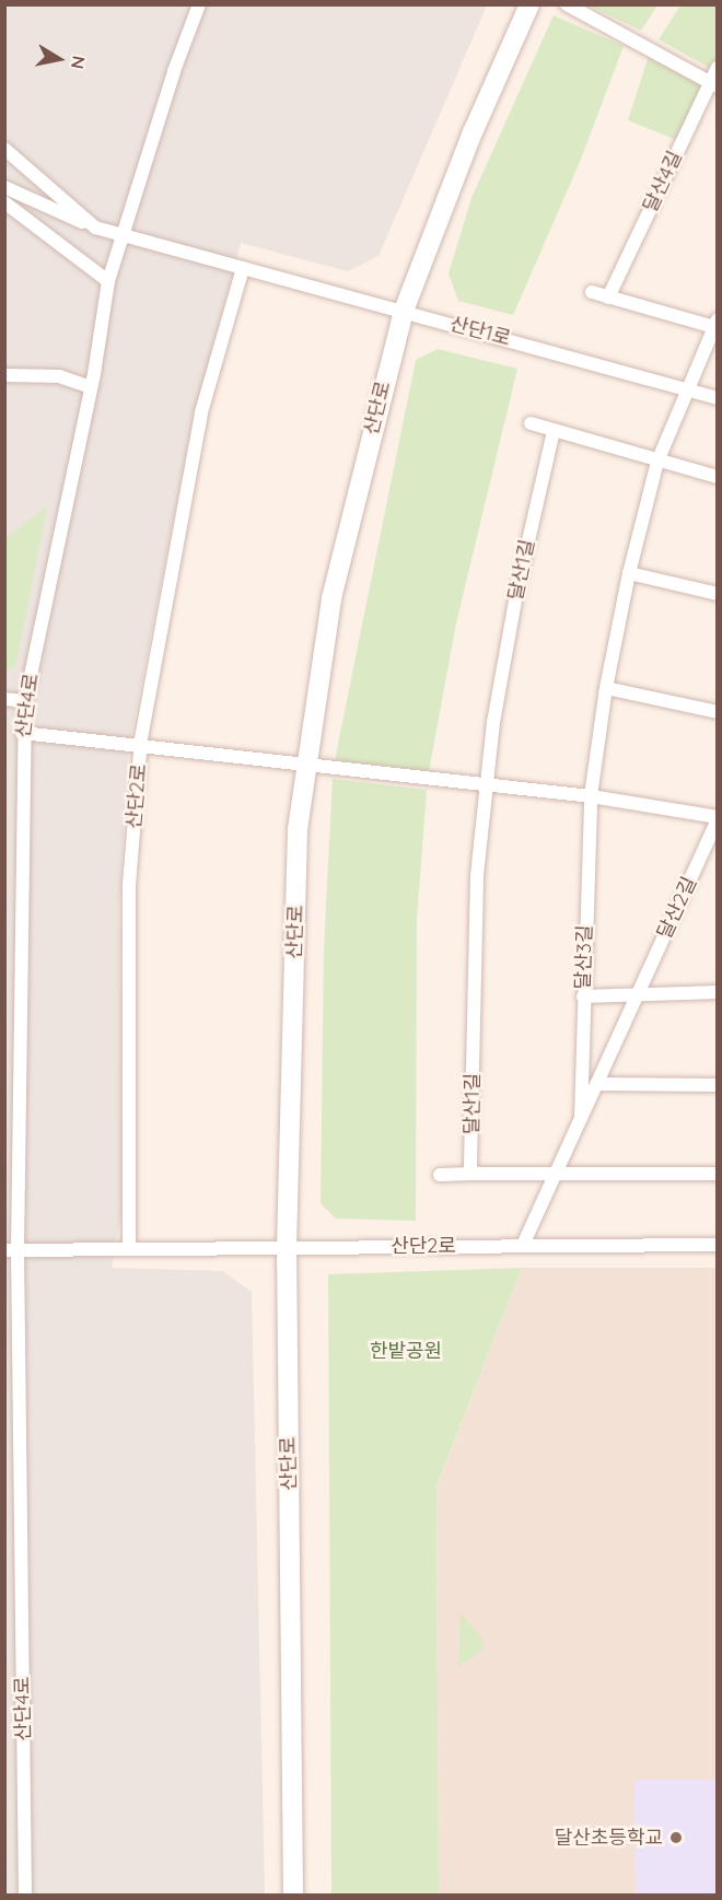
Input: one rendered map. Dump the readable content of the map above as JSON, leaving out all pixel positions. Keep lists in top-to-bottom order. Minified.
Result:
{"streets":{"street":["달산4길","산단1로","산단로","달산1길","산단4로","산단2로","달산2길","달산3길"]},"crossings":[["산단1로","산단로"],["산단1로","산단4로"],["산단1로","산단2로"],["산단1로","달산3길"],["산단로","산단2로"],["산단4로","산단2로"],["산단2로","달산2길"],["달산2길","달산3길"]],"parks":["한밭공원"],"places":["달산초등학교"],"north":"right"}
